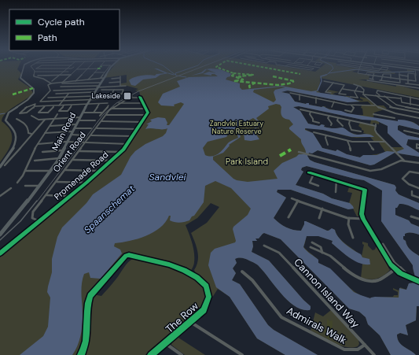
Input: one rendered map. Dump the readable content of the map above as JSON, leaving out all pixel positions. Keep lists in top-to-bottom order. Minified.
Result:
{"streets":{"main road":["Main Road"],"street":["Orient Road","Promenade Road","Cannon Island Way","The Row","Admirals Walk"]},"crossings":[["Orient Road","Promenade Road"],["Cannon Island Way","Admirals Walk"]],"water":["Sandvlei","Spaanschemat"],"parks":["Zandvlei Estuary Nature Reserve","Park Island"],"places":{"transit":["Lakeside"]},"legend":["Cycle path","Path"]}
